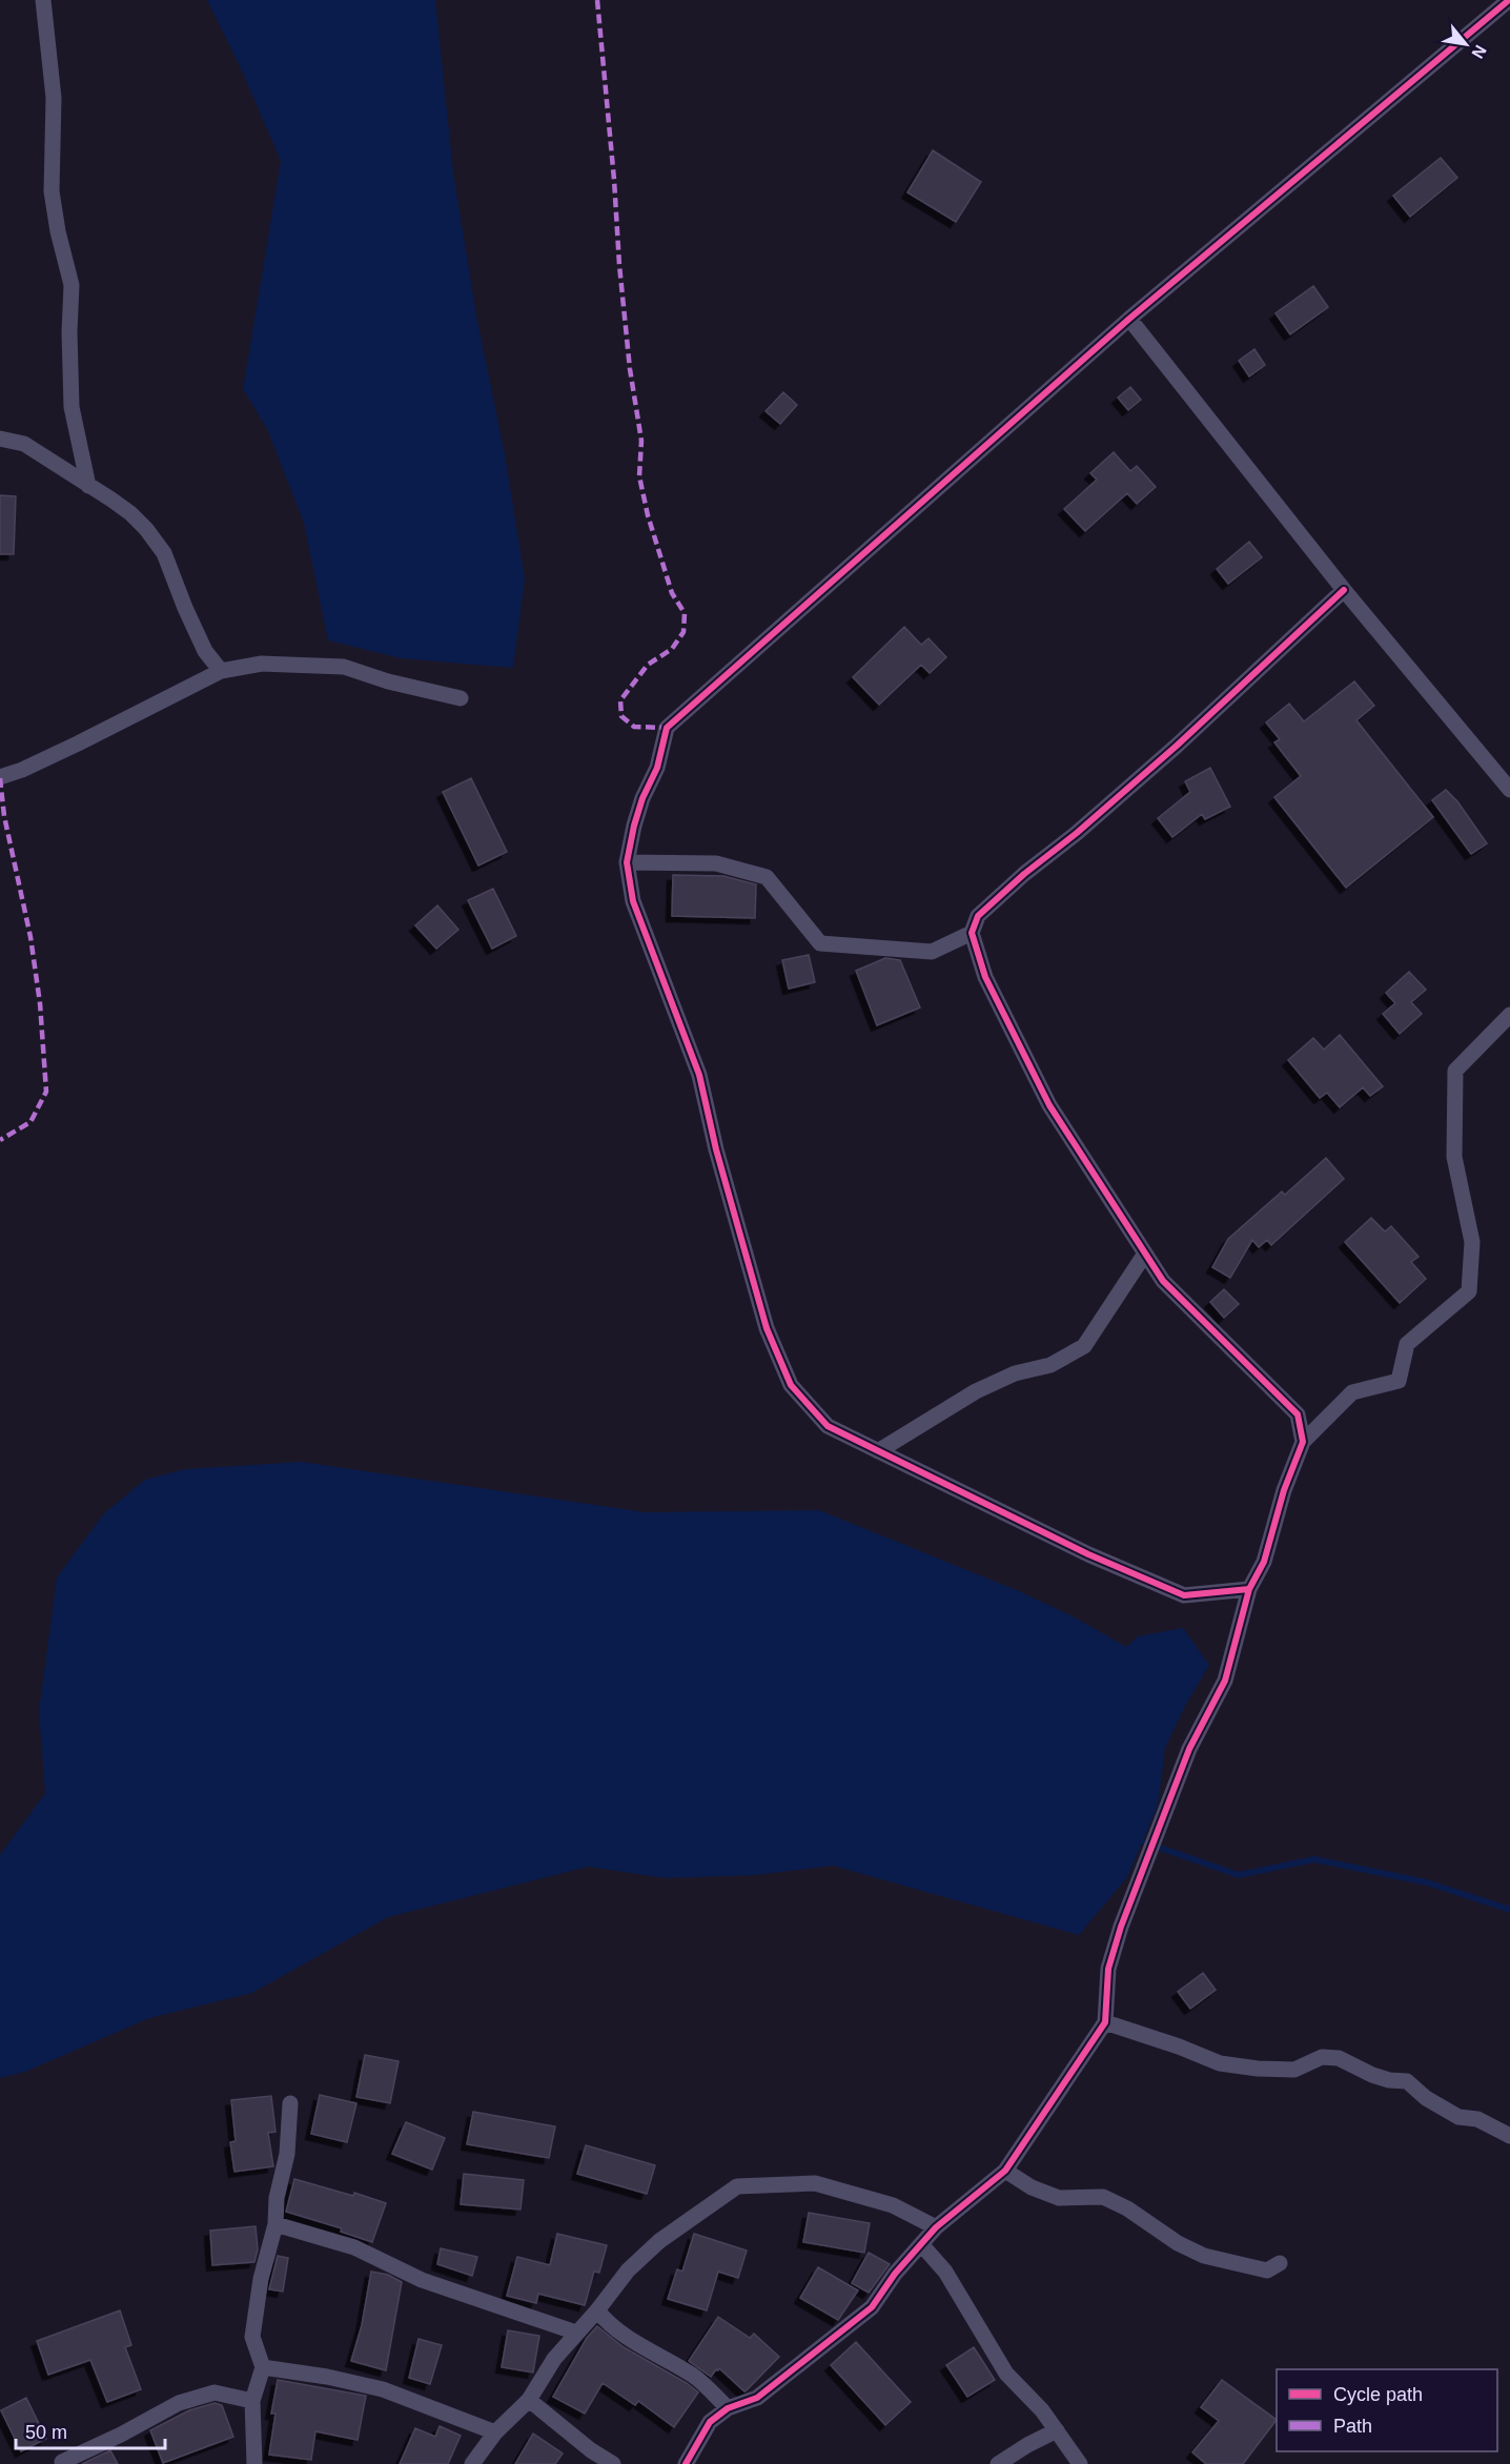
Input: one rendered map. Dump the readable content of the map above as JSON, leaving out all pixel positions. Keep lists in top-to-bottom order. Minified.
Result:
{"legend":["Cycle path","Path"],"scale_bar":"50 m","north":"bottom right"}
